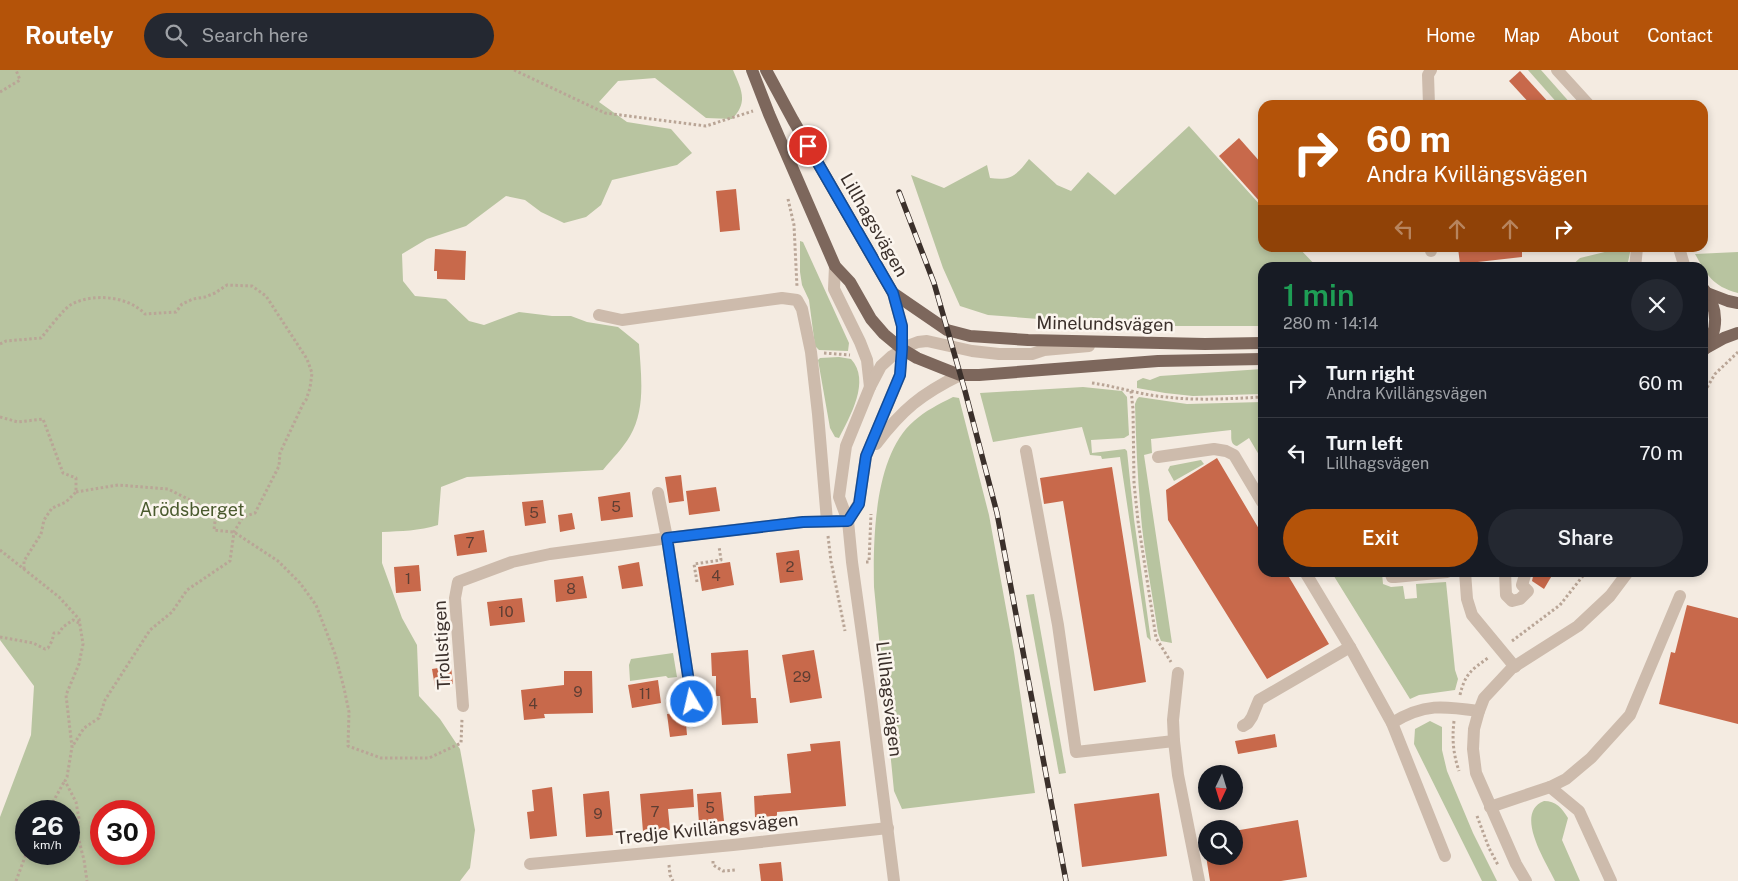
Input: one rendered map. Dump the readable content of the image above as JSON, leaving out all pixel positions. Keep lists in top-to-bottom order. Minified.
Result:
{"streets":{"main road":["Lillhagsvägen","Minelundsvägen"],"street":["Trollstigen","Tredje Kvillängsvägen"]},"crossings":[["Lillhagsvägen","Minelundsvägen"],["Lillhagsvägen","Tredje Kvillängsvägen"]],"parks":["Arödsberget"],"house_numbers":["5","5","7","2","4","1","8","10","29","9","11","4","5","7","9"],"north":"bottom","page":{"header":"Routely","search":"Search here","nav":["Home","Map","About","Contact"],"turn":["60 m","Andra Kvillängsvägen"],"heading":["1 min","280 m · 14:14"],"list":[{"name":"Turn right","note":"Andra Kvillängsvägen","value":"60 m"},{"name":"Turn left","note":"Lillhagsvägen","value":"70 m"}],"buttons":["Exit","Share"],"speed":"26 km/h","limit":"30"}}
